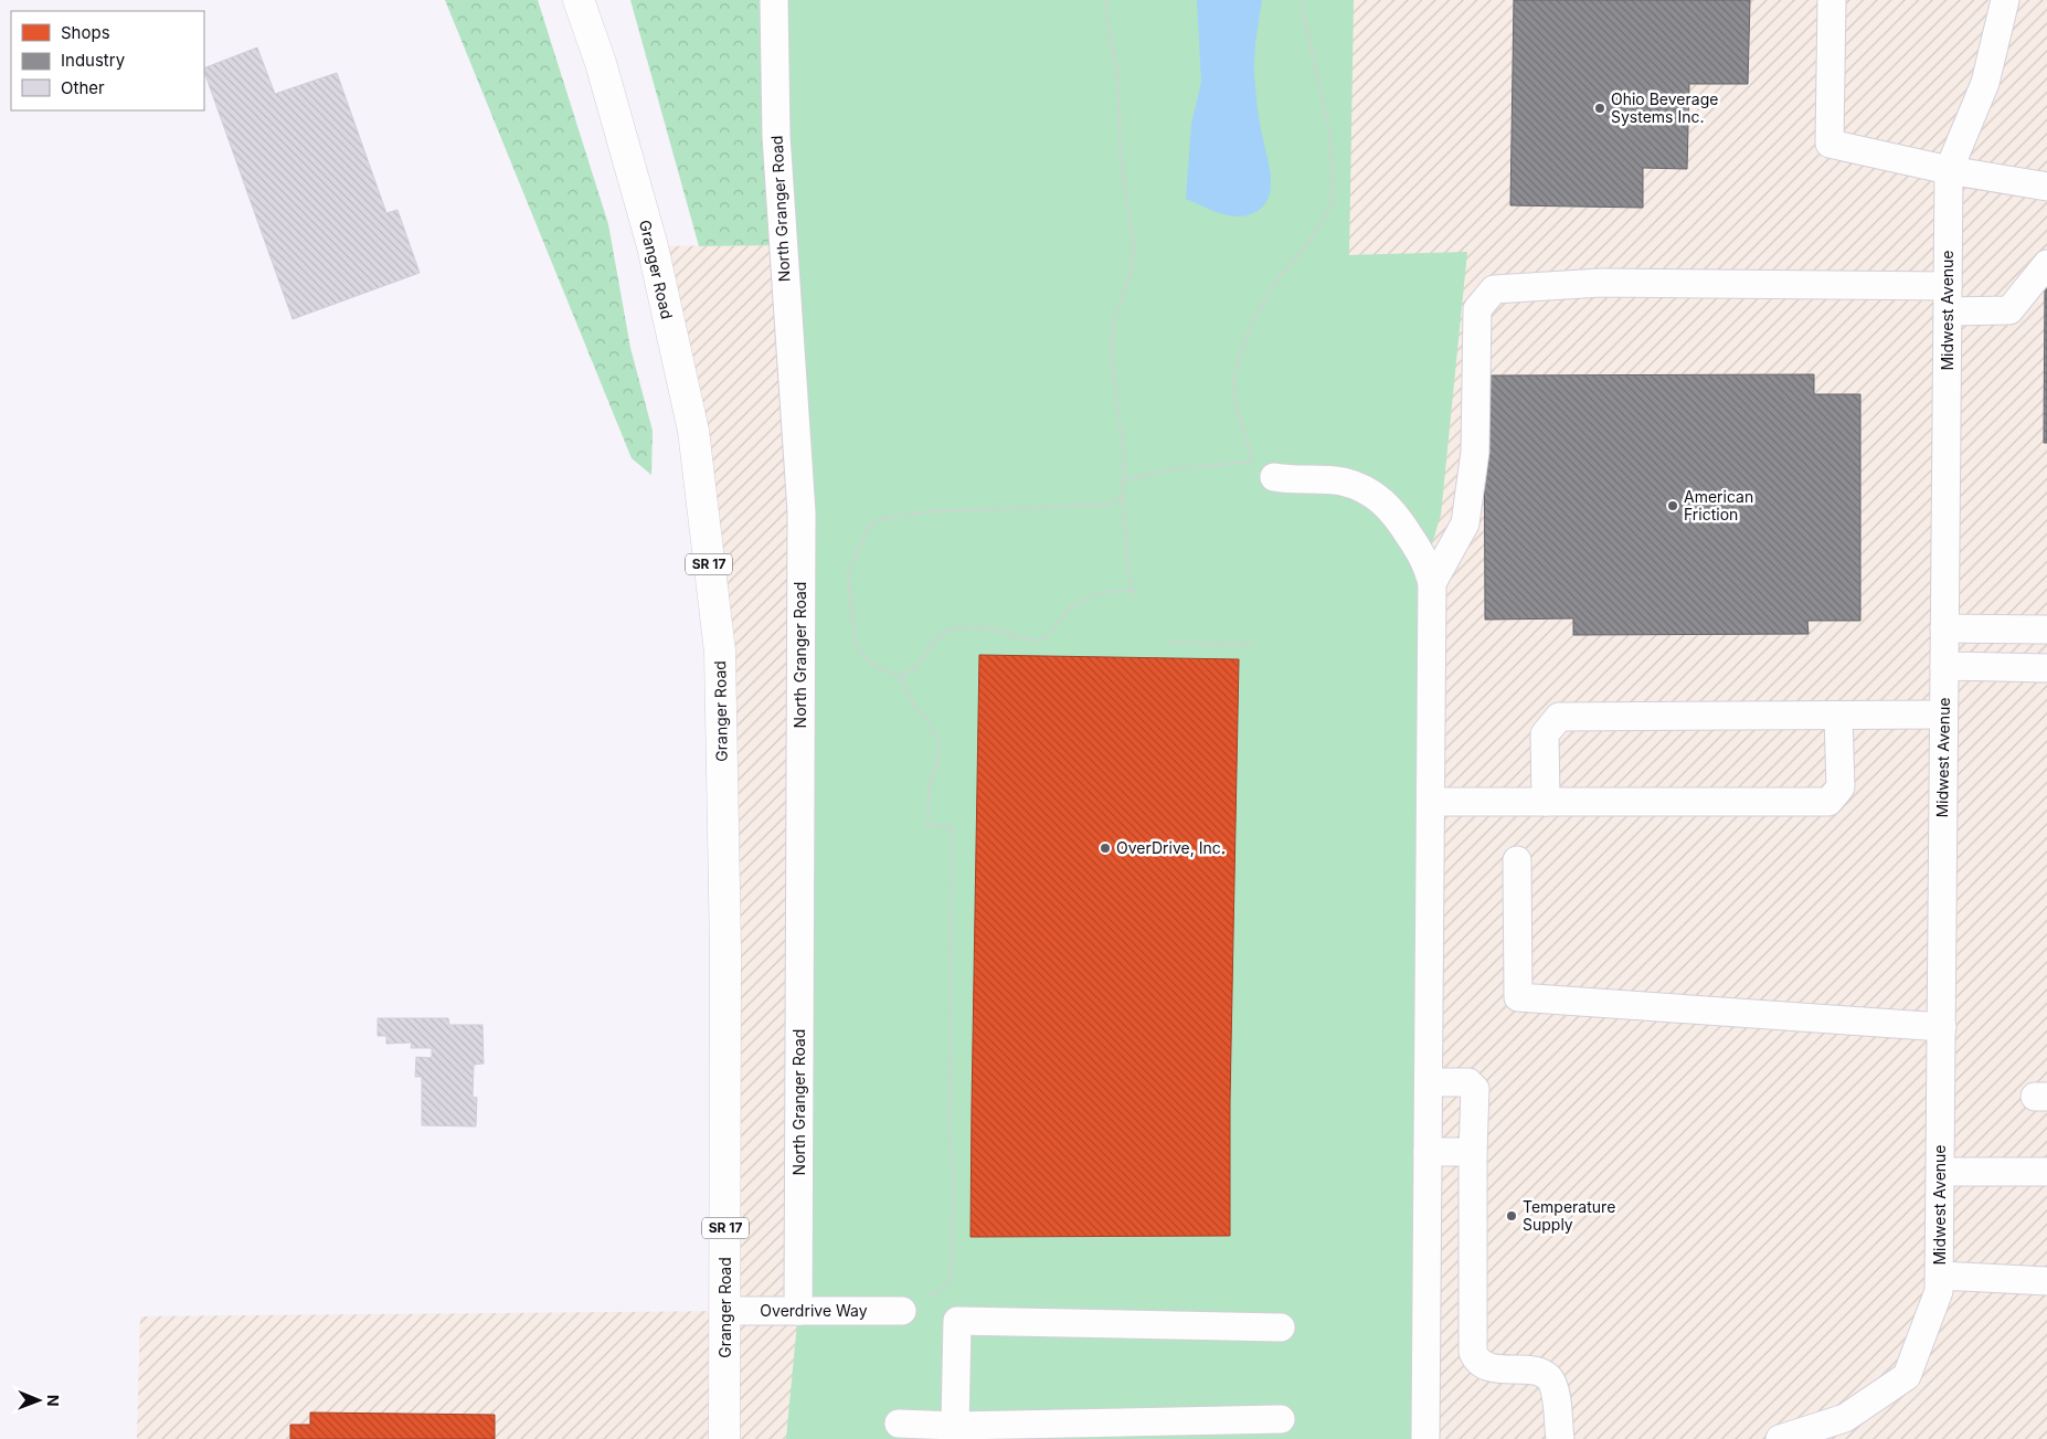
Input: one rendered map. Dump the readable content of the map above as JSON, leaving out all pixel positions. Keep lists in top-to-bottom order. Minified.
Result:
{"streets":{"main road":["Granger Road","SR 17"],"street":["North Granger Road","Midwest Avenue","Overdrive Way"]},"crossings":[["North Granger Road","Overdrive Way"],["Granger Road","Overdrive Way"]],"places":["Ohio Beverage Systems Inc.","American Friction","OverDrive, Inc.","Temperature Supply"],"legend":["Shops","Industry","Other"],"north":"right"}
